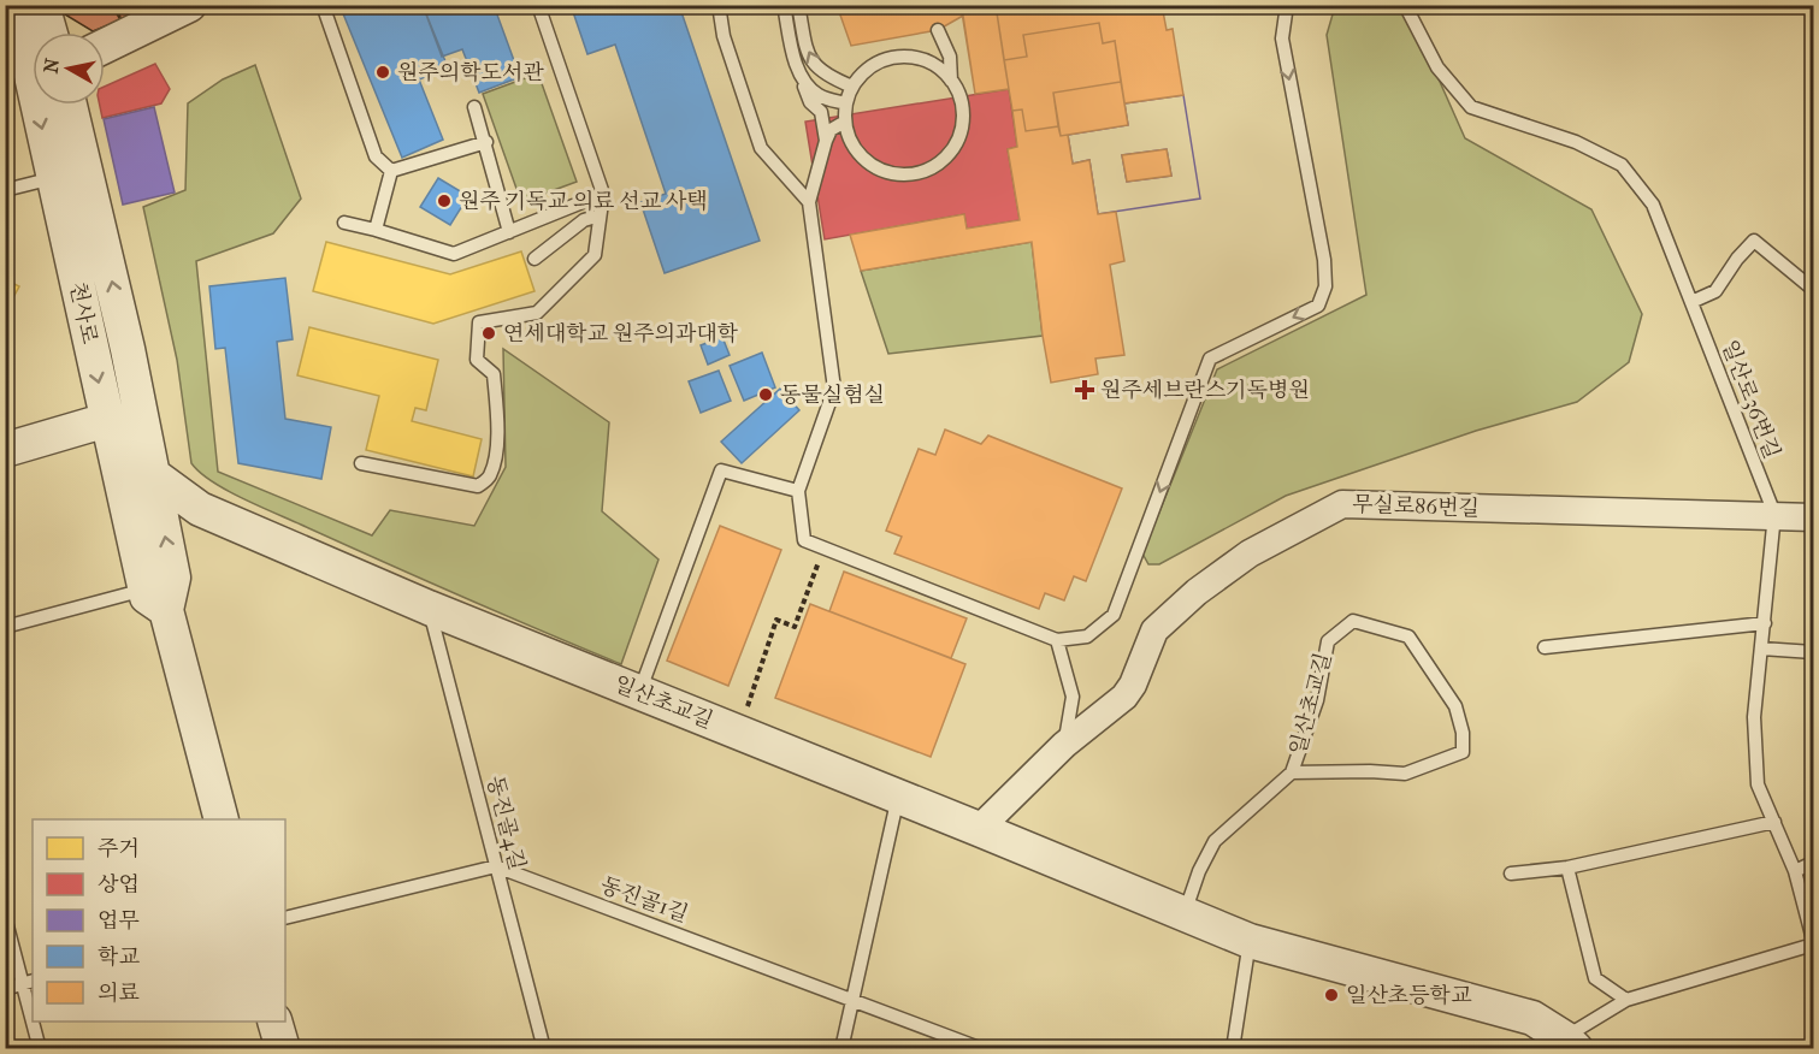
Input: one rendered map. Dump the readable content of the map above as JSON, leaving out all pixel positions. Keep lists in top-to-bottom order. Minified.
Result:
{"streets":{"street":["천사로","무실로86번길","일산초교길"],"lane":["일산로36번길","동진골4길","동진골1길"]},"crossings":[["천사로","일산초교길"],["일산로36번길","무실로86번길"],["일산로36번길","일산초교길"],["무실로86번길","일산초교길"],["일산초교길","동진골4길"],["동진골4길","동진골1길"]],"places":{"other":["원주의학도서관","원주 기독교 의료 선교 사택","연세대학교 원주의과대학","동물실험실","일산초등학교"],"health":["원주세브란스기독병원"]},"legend":["주거","상업","업무","학교","의료"],"north":"left"}
